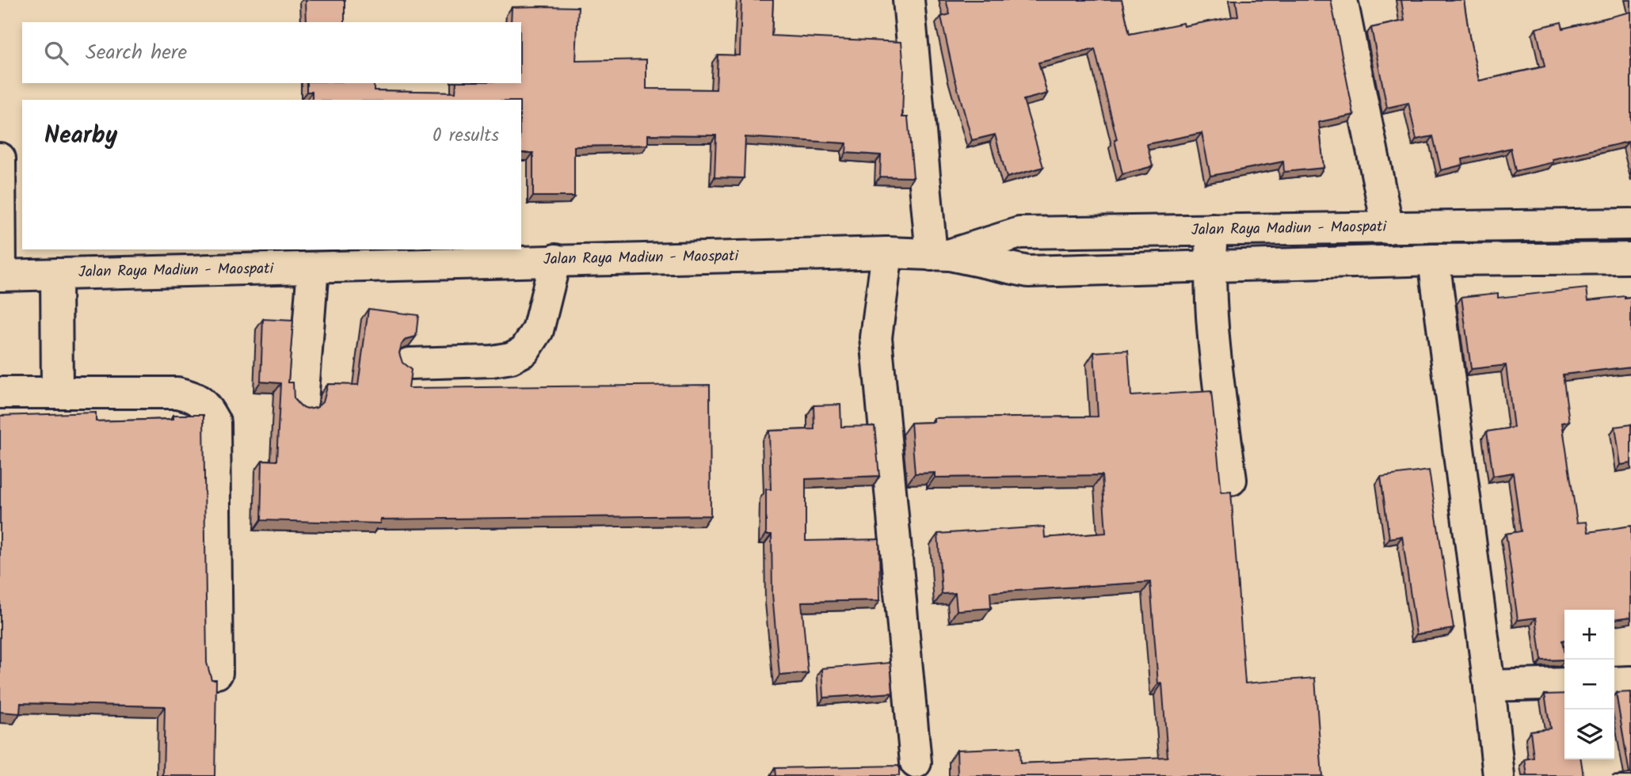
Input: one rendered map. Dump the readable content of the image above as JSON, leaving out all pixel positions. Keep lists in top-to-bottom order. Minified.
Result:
{"streets":{"main road":["Jalan Raya Madiun - Maospati"]},"page":{"search":"Search here","heading":["Nearby","0 results"],"map_buttons":["+","−"]}}
